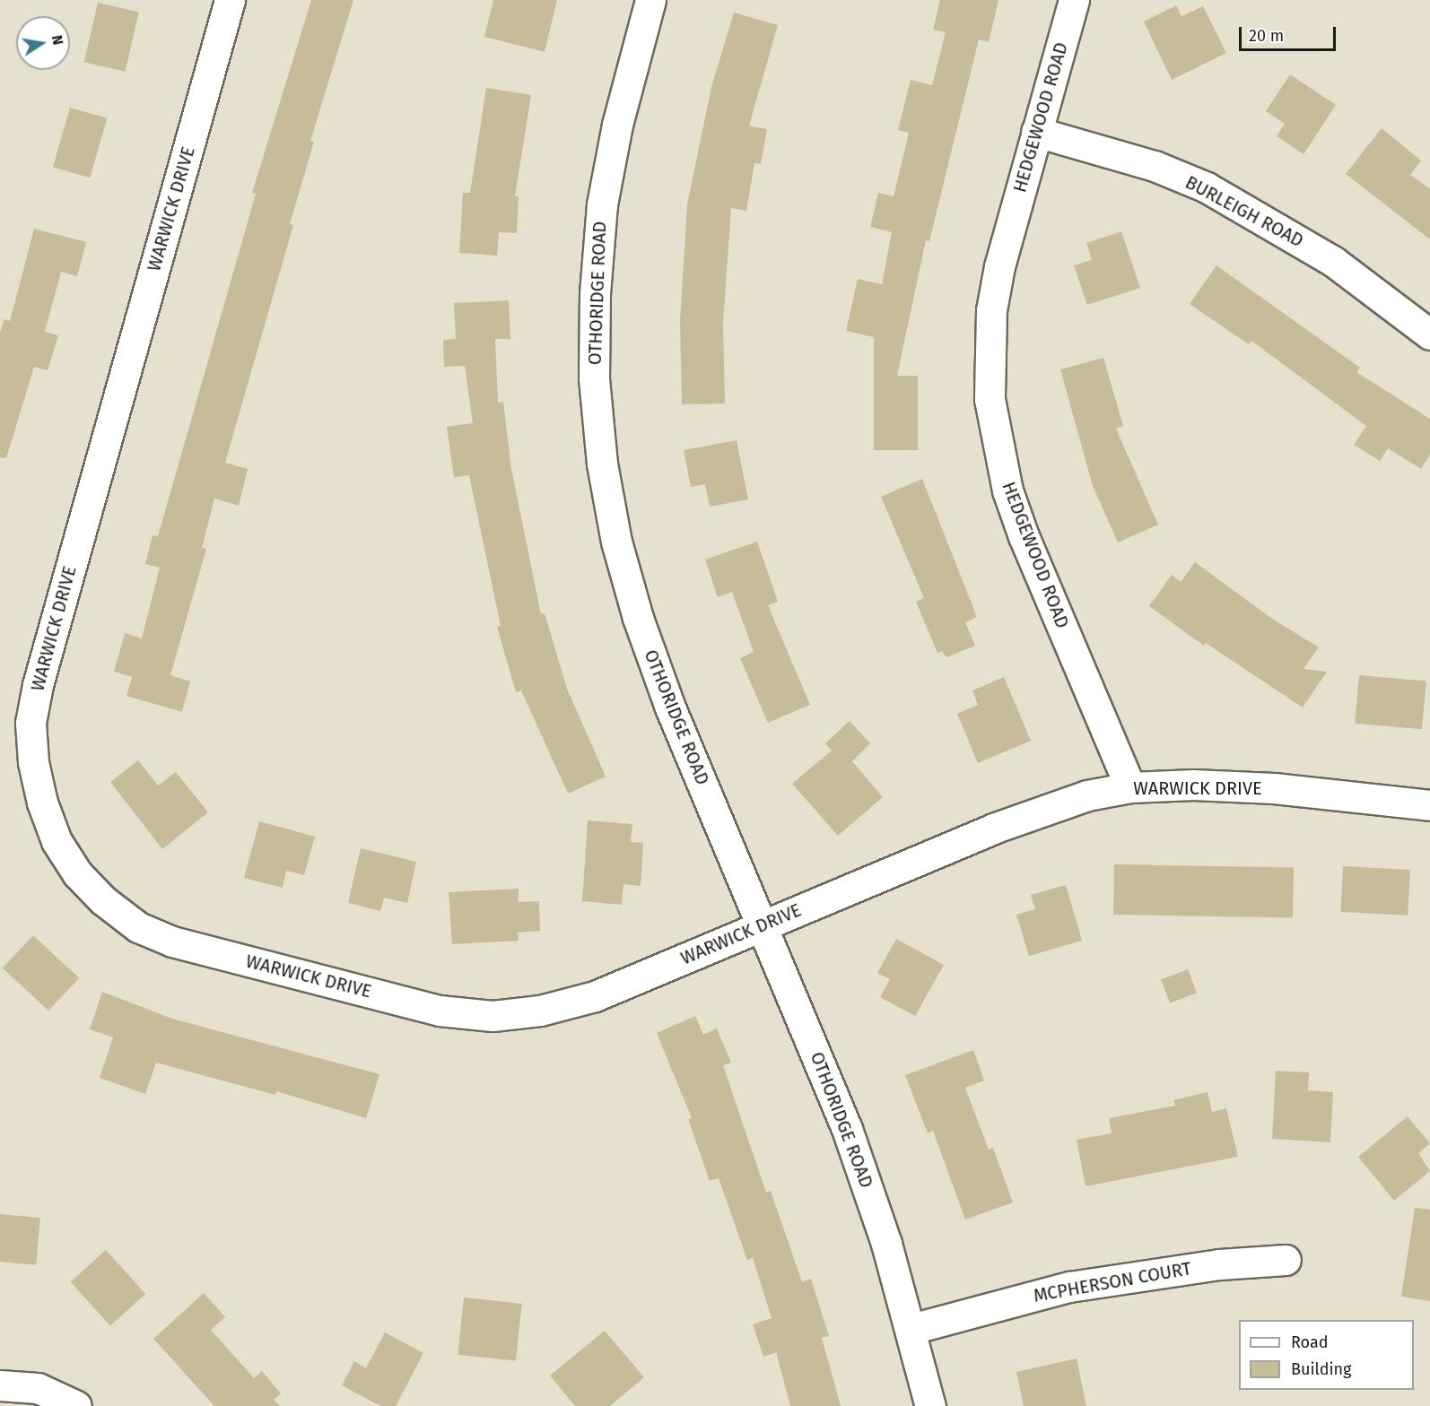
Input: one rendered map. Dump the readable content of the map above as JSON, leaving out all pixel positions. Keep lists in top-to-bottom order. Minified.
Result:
{"streets":{"street":["HEDGEWOOD ROAD","WARWICK DRIVE","BURLEIGH ROAD","OTHORIDGE ROAD","MCPHERSON COURT"]},"crossings":[["HEDGEWOOD ROAD","WARWICK DRIVE"],["HEDGEWOOD ROAD","BURLEIGH ROAD"],["WARWICK DRIVE","OTHORIDGE ROAD"],["OTHORIDGE ROAD","MCPHERSON COURT"]],"legend":["Road","Building"],"scale_bar":"20 m","north":"right"}
